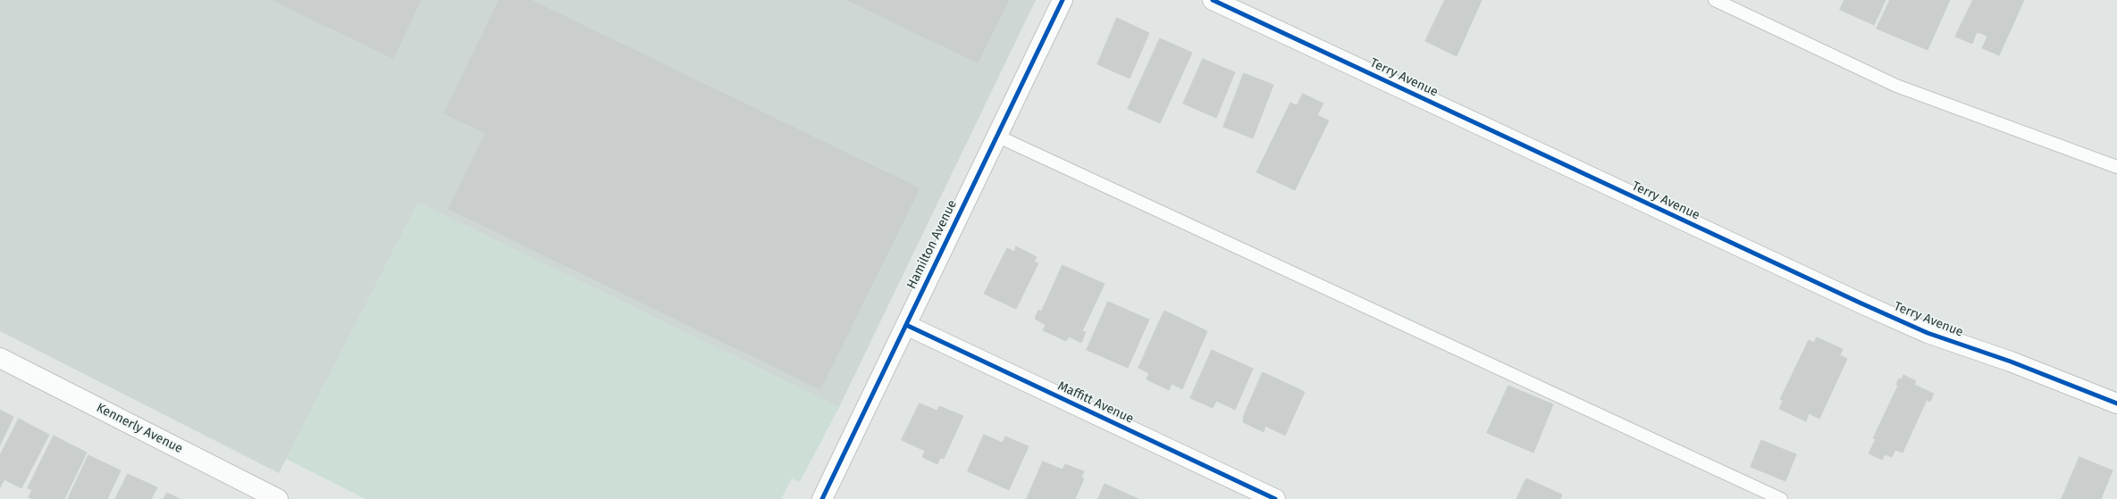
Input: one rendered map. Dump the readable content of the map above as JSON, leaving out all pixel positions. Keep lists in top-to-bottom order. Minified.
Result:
{"streets":{"street":["Terry Avenue","Hamilton Avenue","Maffitt Avenue","Kennerly Avenue"]},"crossings":[["Hamilton Avenue","Maffitt Avenue"]]}
